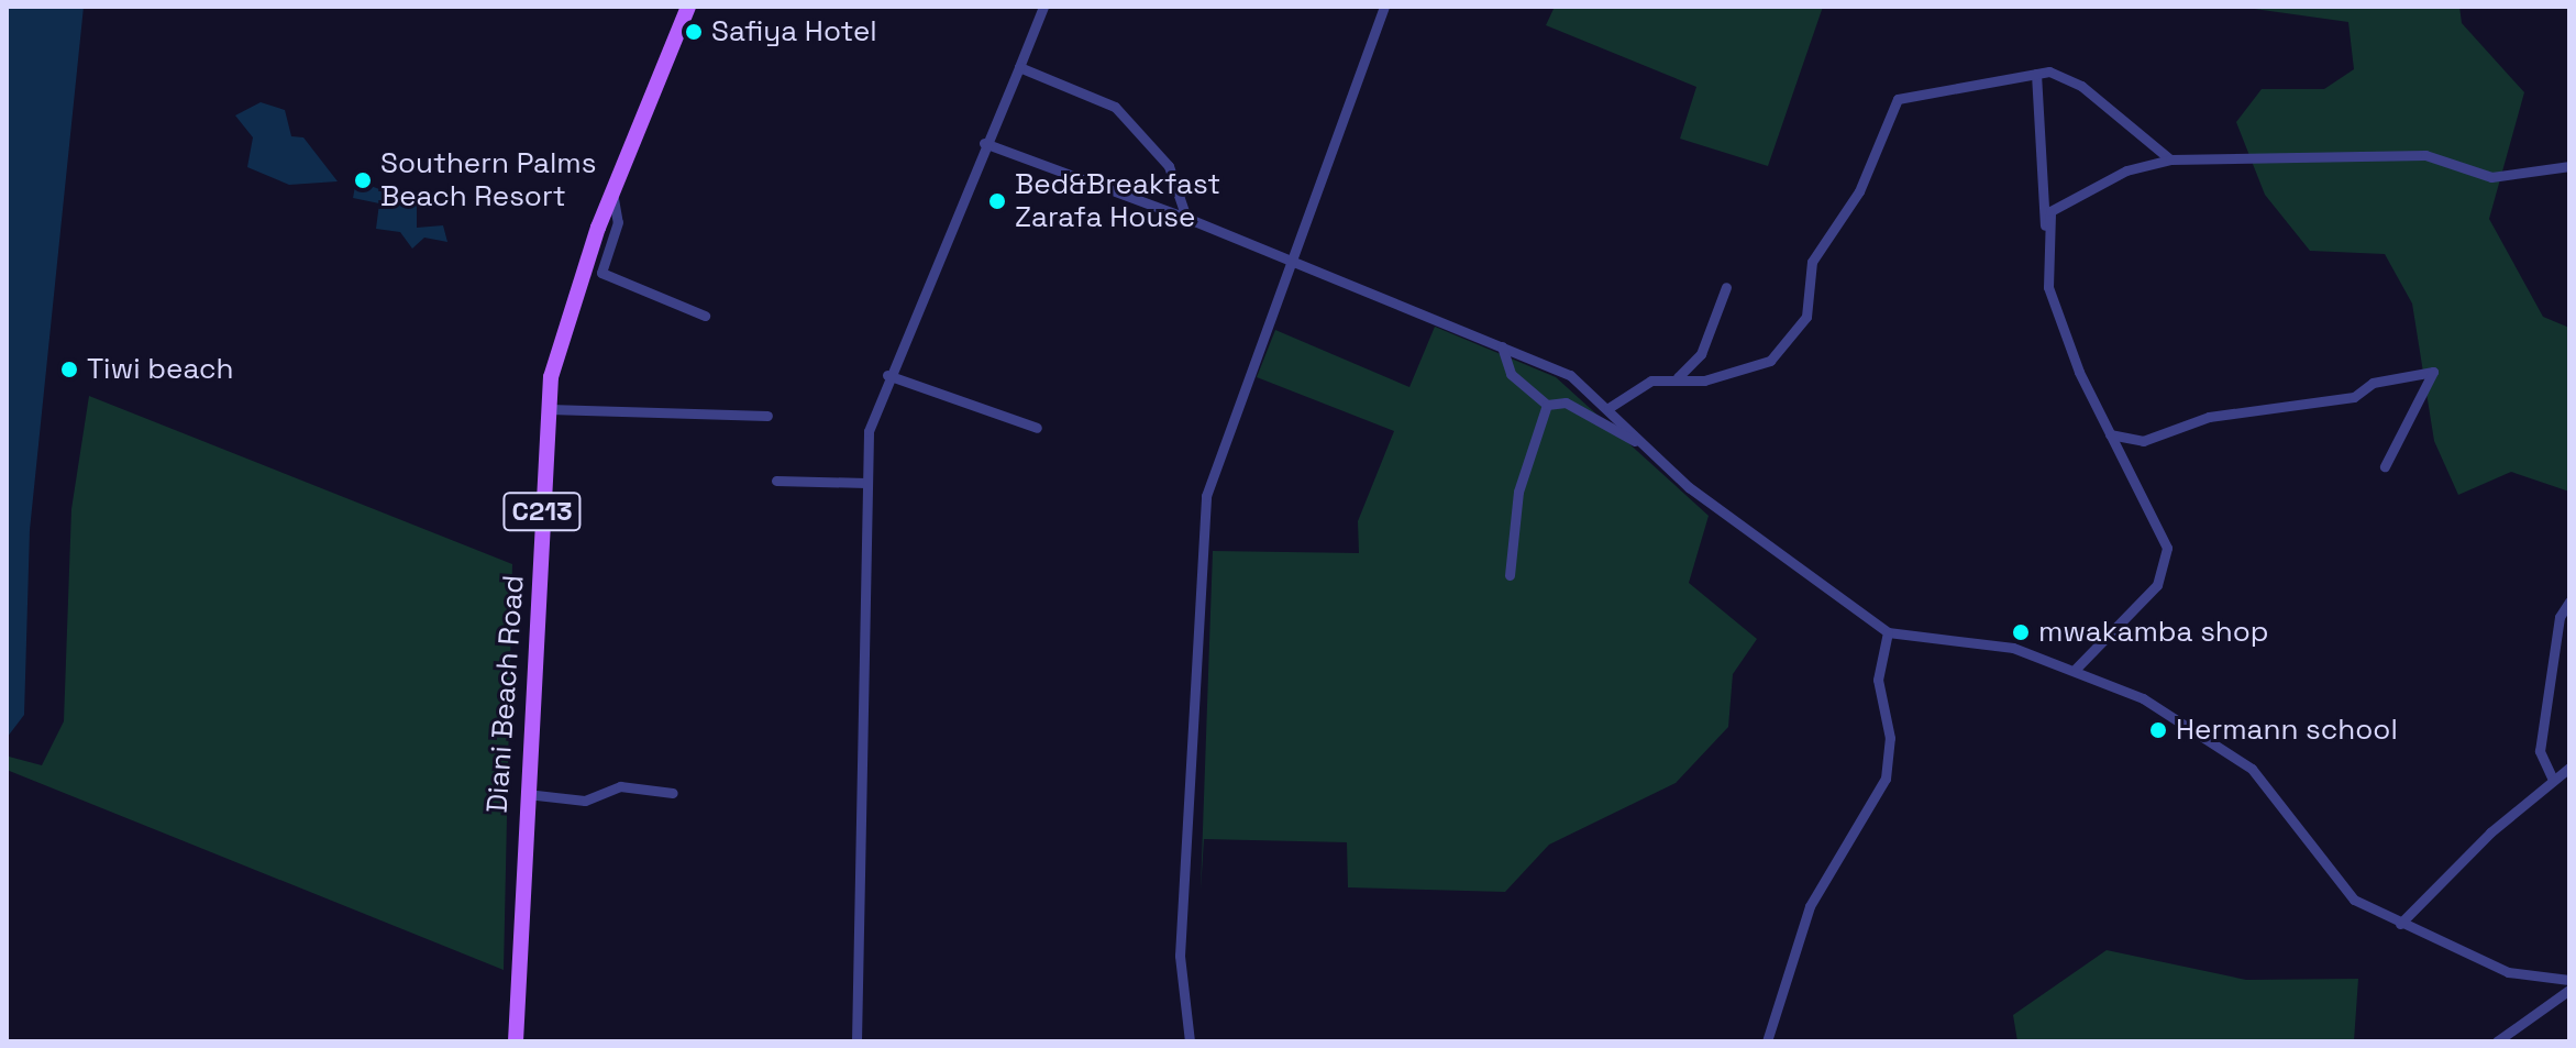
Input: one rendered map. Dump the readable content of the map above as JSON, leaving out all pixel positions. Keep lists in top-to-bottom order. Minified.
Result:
{"streets":{"main road":["C213","Diani Beach Road"]},"places":["Safiya Hotel","Southern Palms Beach Resort","Bed&Breakfast Zarafa House","Tiwi beach","mwakamba shop","Hermann school"]}
